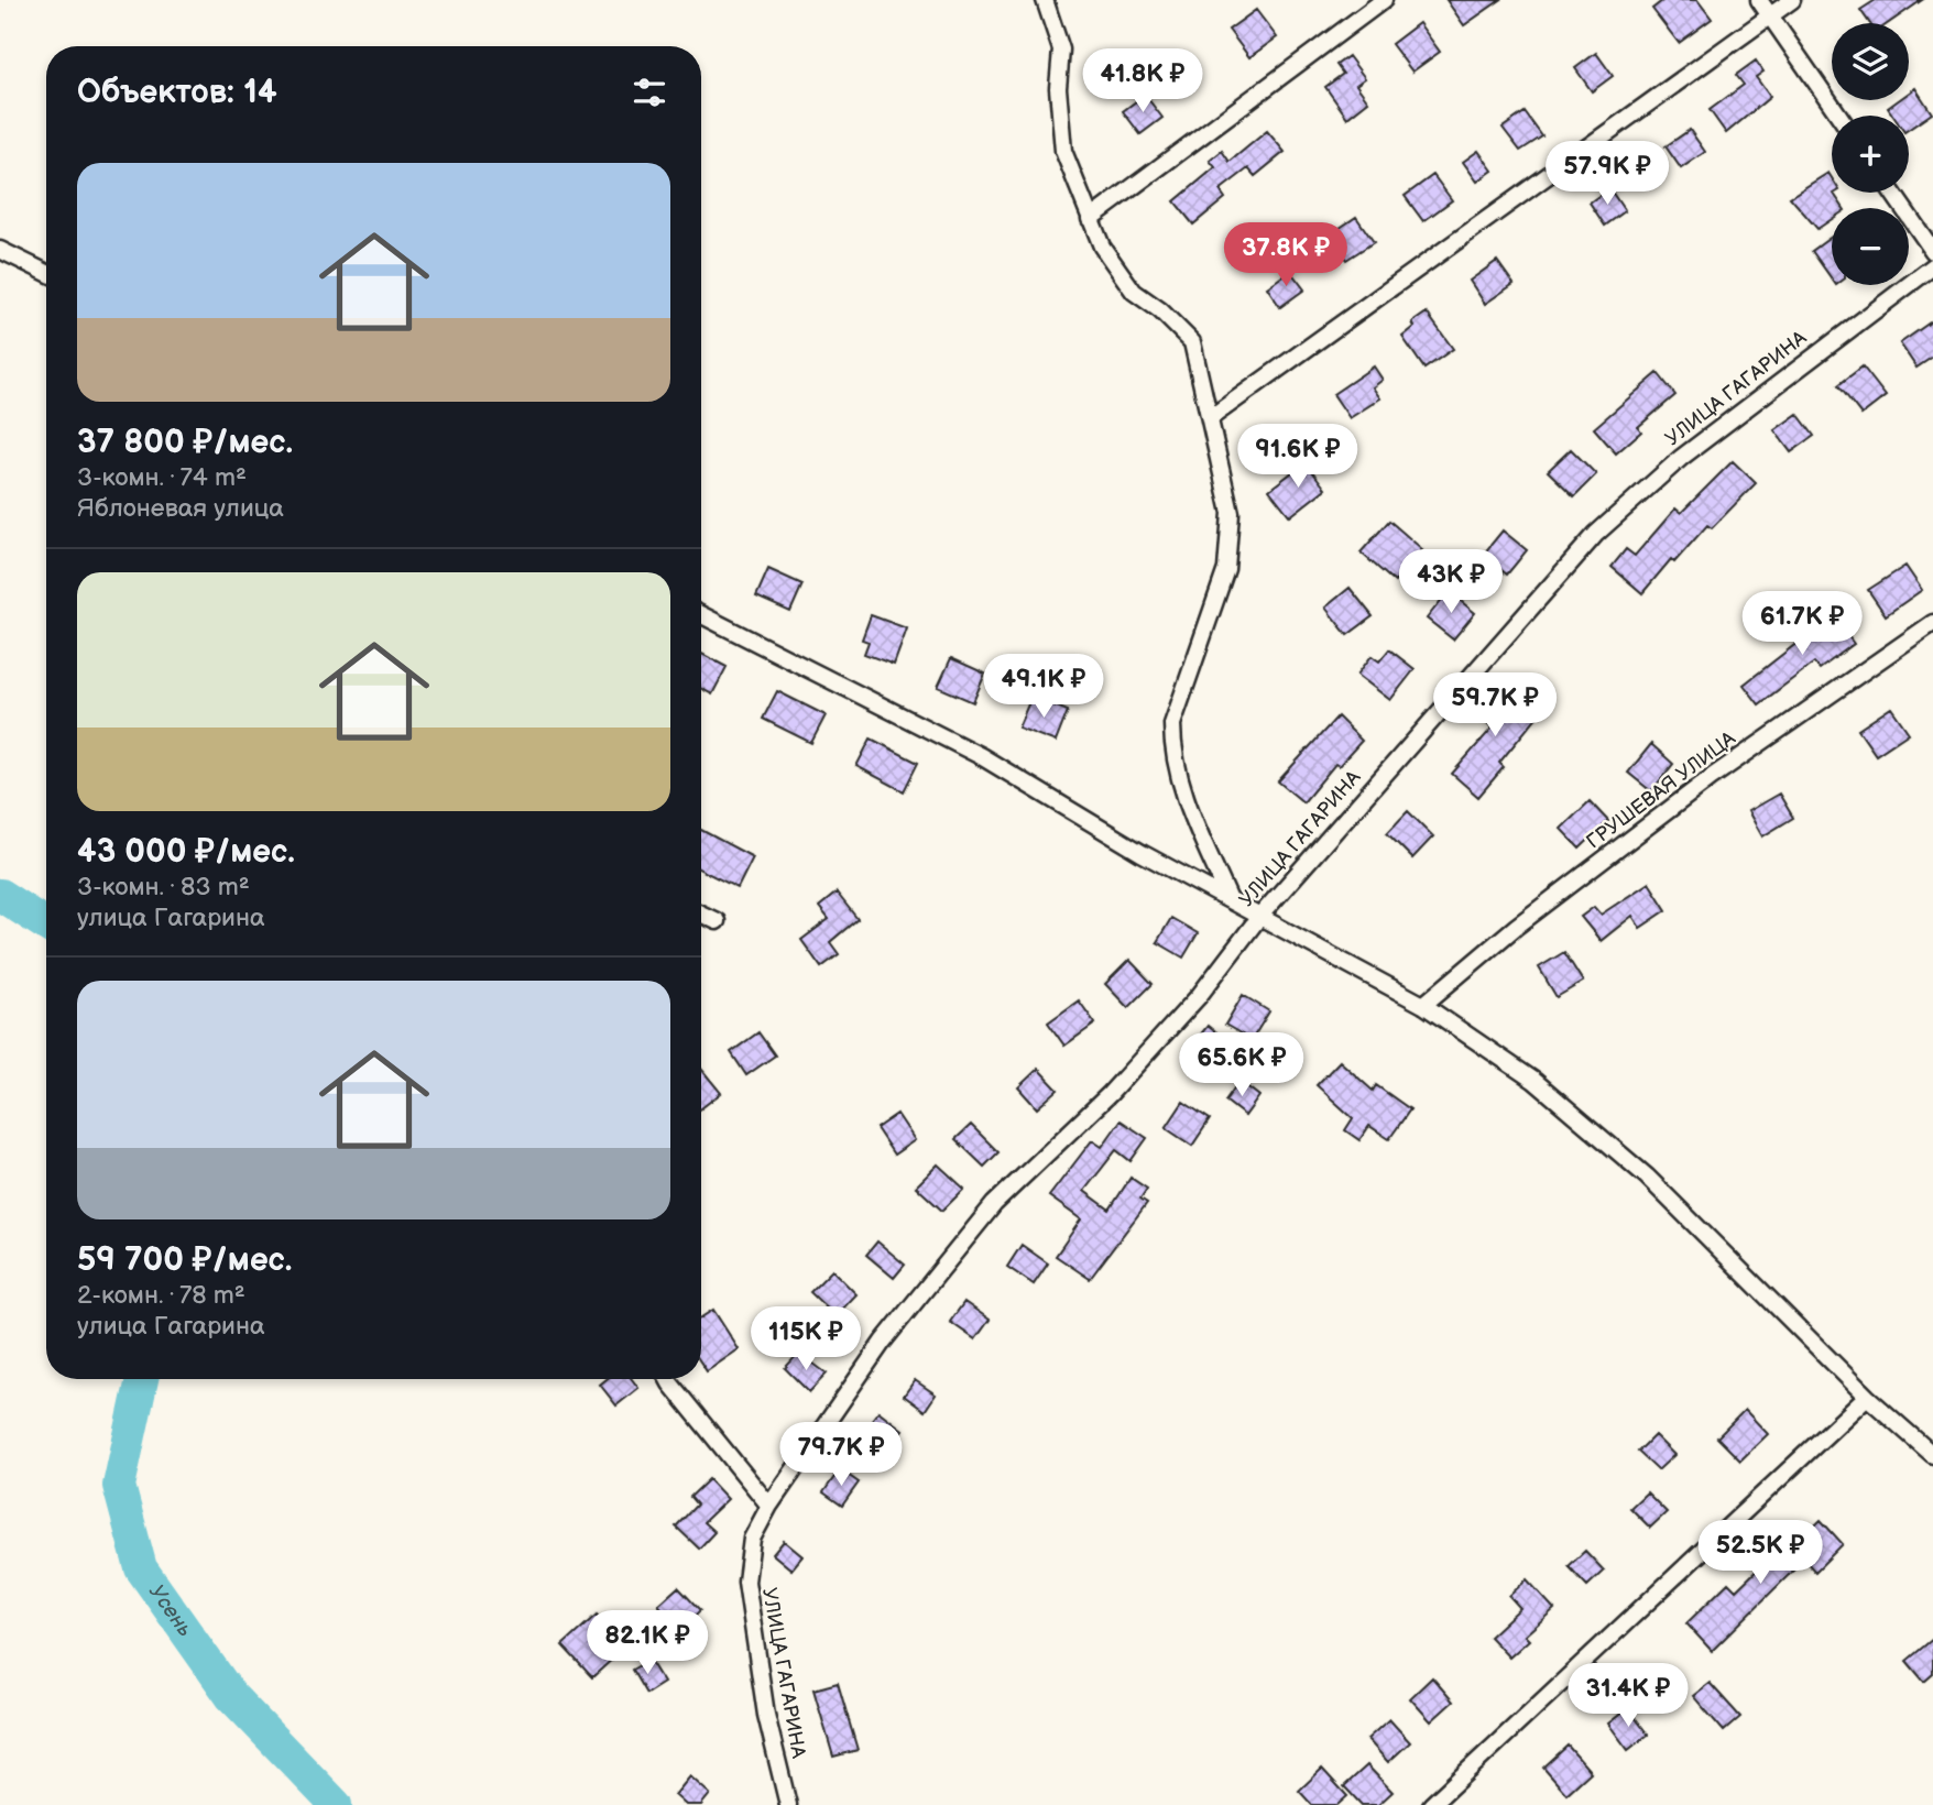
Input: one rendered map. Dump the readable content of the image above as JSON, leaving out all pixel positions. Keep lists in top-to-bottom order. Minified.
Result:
{"streets":{"street":["УЛИЦА ГАГАРИНА","ГРУШЕВАЯ УЛИЦА"]},"water":["Усень"],"page":{"map_buttons":["+","−"],"heading":"Объектов: 14","price":["41.8K ₽","57.9K ₽","37.8K ₽","91.6K ₽","43K ₽","61.7K ₽","49.1K ₽","59.7K ₽","65.6K ₽","115K ₽","79.7K ₽","52.5K ₽","82.1K ₽","31.4K ₽"],"list":[{"name":"37 800 ₽/мес.","note":"3-комн. · 74 m² · Яблоневая улица"},{"name":"43 000 ₽/мес.","note":"3-комн. · 83 m² · улица Гагарина"},{"name":"59 700 ₽/мес.","note":"2-комн. · 78 m² · улица Гагарина"}]}}
